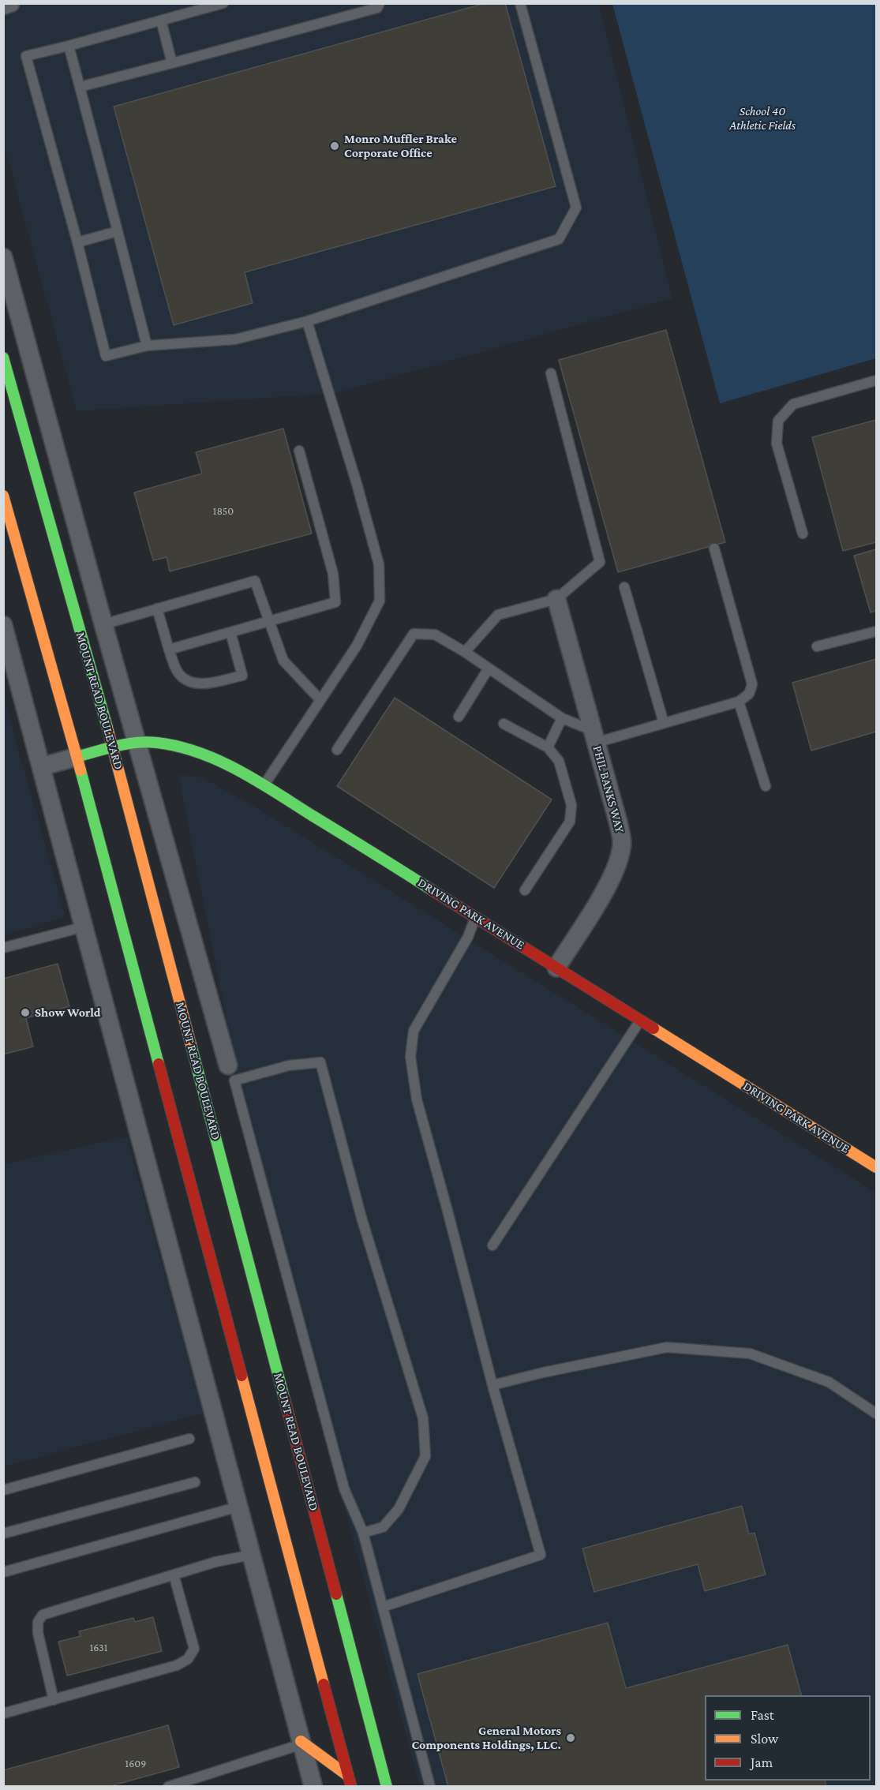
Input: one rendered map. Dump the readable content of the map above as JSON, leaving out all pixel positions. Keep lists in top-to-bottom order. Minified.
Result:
{"streets":{"main road":["MOUNT READ BOULEVARD","DRIVING PARK AVENUE"],"street":["PHIL BANKS WAY"]},"crossings":[["MOUNT READ BOULEVARD","DRIVING PARK AVENUE"],["PHIL BANKS WAY","DRIVING PARK AVENUE"]],"parks":["School 40 Athletic Fields"],"places":["Monro Muffler Brake Corporate Office","Show World","General Motors Components Holdings, LLC."],"house_numbers":["1850","1631","1609"],"legend":["Fast","Slow","Jam"]}
